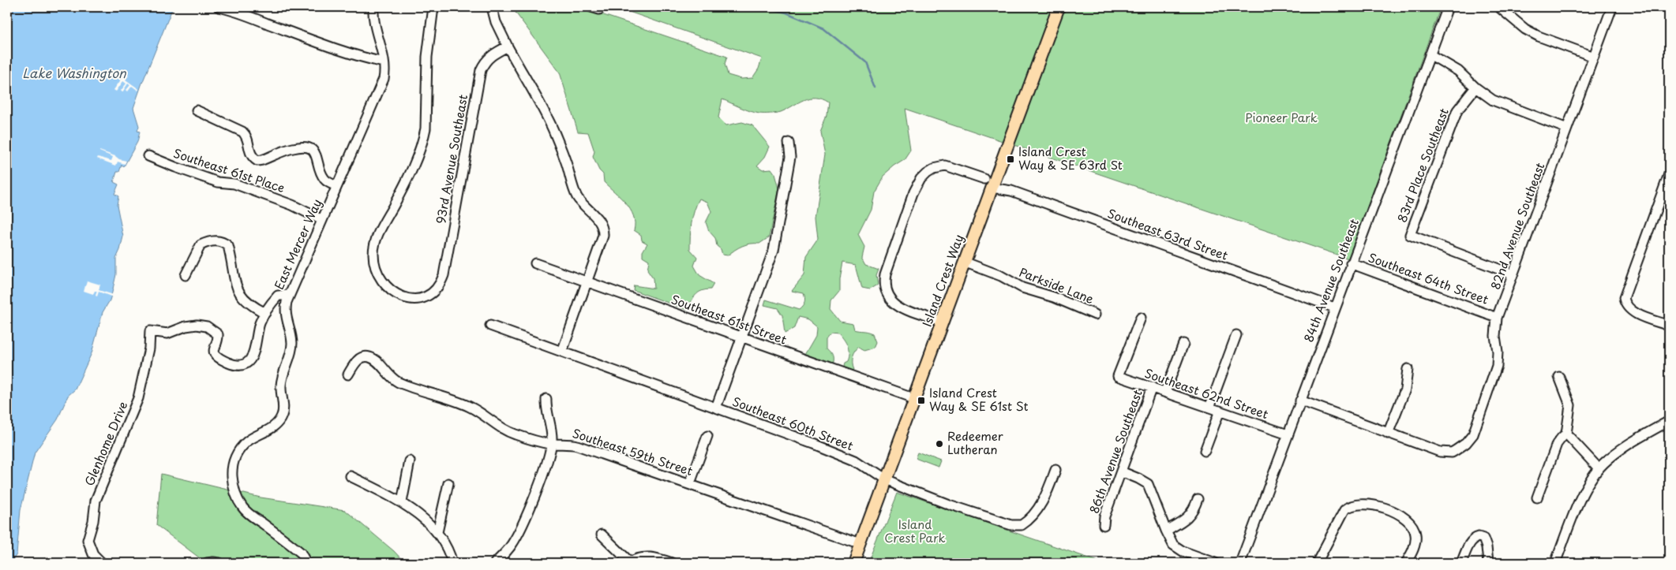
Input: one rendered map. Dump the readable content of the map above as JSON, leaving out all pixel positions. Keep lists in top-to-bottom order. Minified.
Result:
{"streets":{"main road":["Island Crest Way"],"street":["93rd Avenue Southeast","83rd Place Southeast","Southeast 61st Place","82nd Avenue Southeast","Southeast 63rd Street","East Mercer Way","Southeast 64th Street","84th Avenue Southeast","Parkside Lane","Southeast 61st Street","Southeast 62nd Street","Southeast 60th Street","Glenhome Drive","86th Avenue Southeast","Southeast 59th Street"]},"crossings":[["83rd Place Southeast","82nd Avenue Southeast"],["Southeast 61st Place","East Mercer Way"],["82nd Avenue Southeast","Southeast 64th Street"],["Southeast 63rd Street","Island Crest Way"],["Southeast 63rd Street","84th Avenue Southeast"],["East Mercer Way","Glenhome Drive"],["Southeast 64th Street","84th Avenue Southeast"],["Island Crest Way","Parkside Lane"],["Island Crest Way","Southeast 61st Street"],["Island Crest Way","Southeast 60th Street"],["Island Crest Way","Southeast 59th Street"],["84th Avenue Southeast","Southeast 62nd Street"],["Southeast 62nd Street","86th Avenue Southeast"]],"water":["Lake Washington"],"parks":["Pioneer Park","Island Crest Park"],"places":{"transit":["Island Crest Way & SE 63rd St","Island Crest Way & SE 61st St"],"other":["Redeemer Lutheran"]}}
